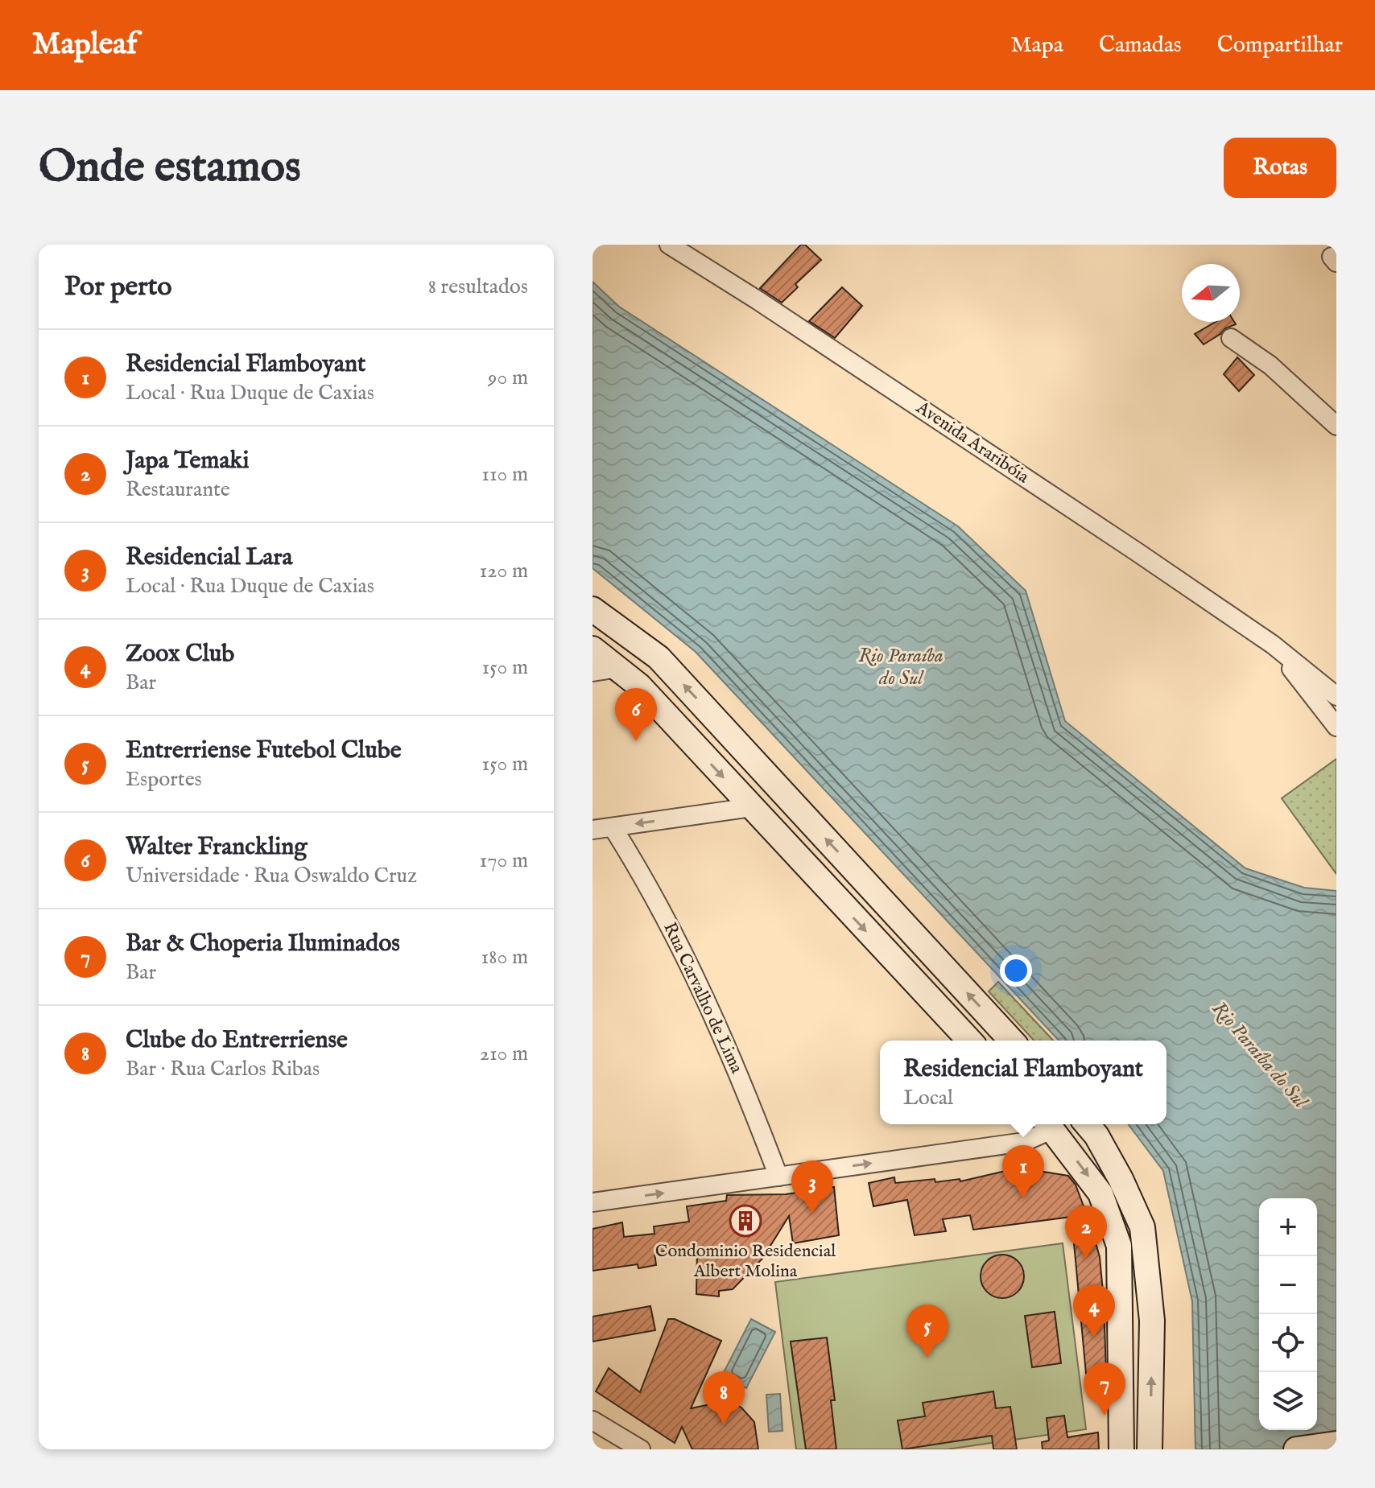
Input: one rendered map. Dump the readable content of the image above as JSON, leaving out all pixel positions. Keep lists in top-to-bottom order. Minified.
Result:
{"streets":{"street":["Avenida Araribóia","Rua Carvalho de Lima"]},"water":["Rio Paraíba do Sul"],"places":{"building":["Condominio Residencial Albert Molina"]},"north":"left","page":{"header":"Mapleaf","nav":["Mapa","Camadas","Compartilhar"],"buttons":"Rotas","title":"Onde estamos","heading":["Por perto","8 resultados"],"list":[{"mark":"1","name":"Residencial Flamboyant","note":"Local · Rua Duque de Caxias","value":"90 m"},{"mark":"2","name":"Japa Temaki","note":"Restaurante","value":"110 m"},{"mark":"3","name":"Residencial Lara","note":"Local · Rua Duque de Caxias","value":"120 m"},{"mark":"4","name":"Zoox Club","note":"Bar","value":"150 m"},{"mark":"5","name":"Entrerriense Futebol Clube","note":"Esportes","value":"150 m"},{"mark":"6","name":"Walter Franckling","note":"Universidade · Rua Oswaldo Cruz","value":"170 m"},{"mark":"7","name":"Bar & Choperia Iluminados","note":"Bar","value":"180 m"},{"mark":"8","name":"Clube do Entrerriense","note":"Bar · Rua Carlos Ribas","value":"210 m"}],"pins":["6","1","3","2","4","5","7","8"],"popup":["Residencial Flamboyant","Local"],"map_buttons":["+","−"]}}
